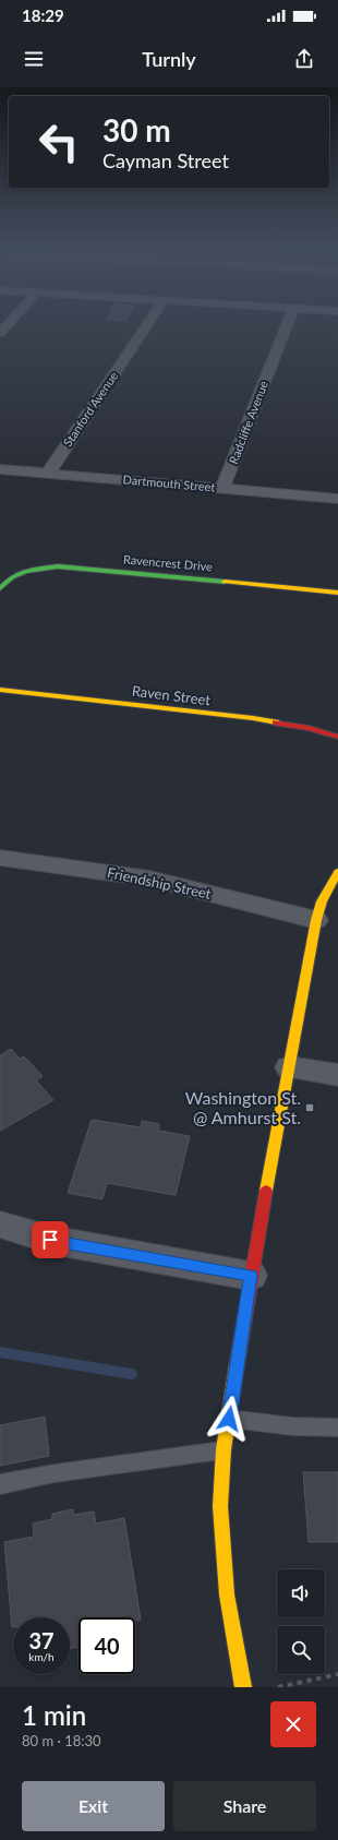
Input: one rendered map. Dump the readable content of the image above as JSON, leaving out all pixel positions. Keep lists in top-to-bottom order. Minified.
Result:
{"streets":{"street":["Stanford Avenue","Radcliffe Avenue","Dartmouth Street","Ravencrest Drive","Raven Street","Friendship Street"]},"crossings":[["Stanford Avenue","Dartmouth Street"],["Radcliffe Avenue","Dartmouth Street"]],"places":{"transit":["Washington St. @ Amhurst St."]},"page":{"status":"18:29","header":"Turnly","turn":["30 m","Cayman Street"],"speed":"37 km/h","limit":"40","heading":["1 min","80 m · 18:30"],"buttons":["Exit","Share"]}}
